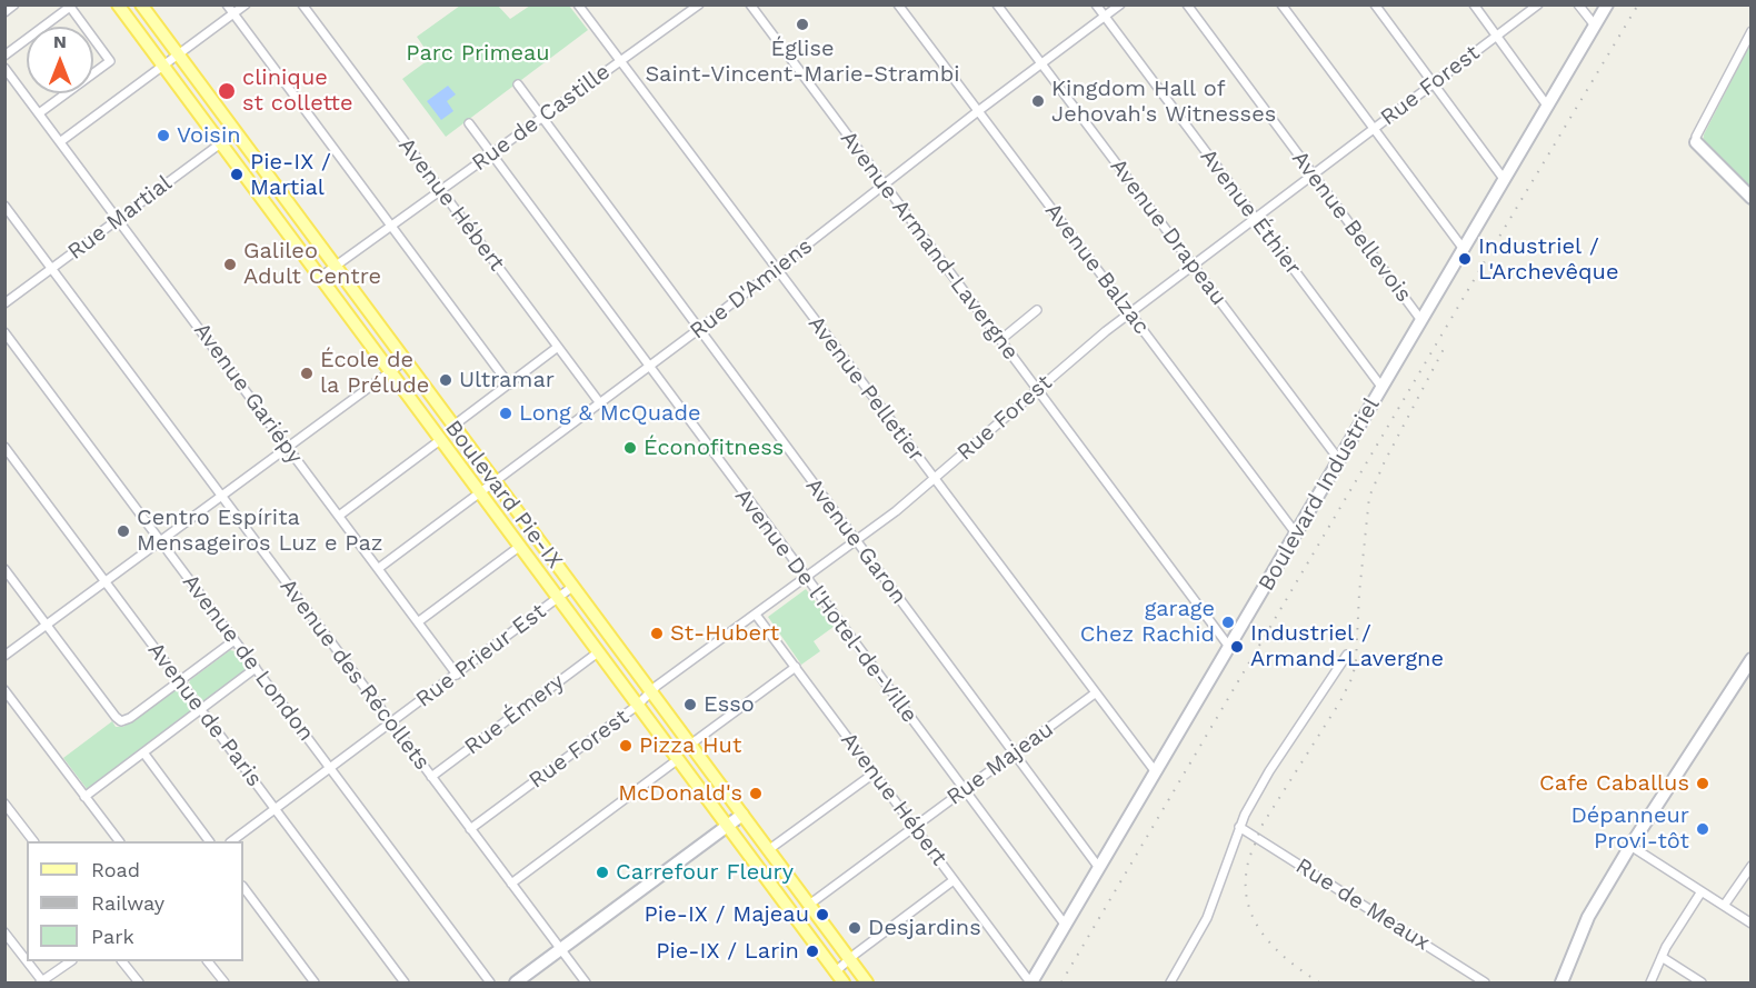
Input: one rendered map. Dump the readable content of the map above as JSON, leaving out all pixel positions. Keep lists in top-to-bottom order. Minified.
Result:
{"streets":{"main road":["Boulevard Pie-IX"],"street":["Rue Forest","Rue de Castille","Avenue Hébert","Avenue Éthier","Rue Martial","Avenue Bellevois","Avenue Drapeau","Avenue Armand-Lavergne","Avenue Balzac","Rue D'Amiens","Avenue Pelletier","Avenue Gariépy","Boulevard Industriel","Avenue Garon","Avenue De l'Hotel-de-Ville","Rue Prieur Est","Avenue de London","Avenue des Récollets","Avenue de Paris","Rue Émery","Rue Majeau","Rue de Meaux"]},"crossings":[["Rue Forest","Avenue Hébert"],["Rue Forest","Avenue Éthier"],["Rue Forest","Avenue Bellevois"],["Rue Forest","Avenue Drapeau"],["Rue Forest","Avenue Armand-Lavergne"],["Rue Forest","Avenue Balzac"],["Rue Forest","Avenue Pelletier"],["Rue Forest","Boulevard Pie-IX"],["Rue Forest","Avenue Garon"],["Rue Forest","Avenue De l'Hotel-de-Ville"],["Rue Forest","Avenue des Récollets"],["Rue de Castille","Avenue Hébert"],["Rue de Castille","Avenue Pelletier"],["Rue de Castille","Boulevard Pie-IX"],["Rue de Castille","Avenue Garon"],["Rue de Castille","Avenue De l'Hotel-de-Ville"],["Avenue Hébert","Rue D'Amiens"],["Avenue Hébert","Boulevard Industriel"],["Avenue Hébert","Rue Majeau"],["Avenue Éthier","Rue D'Amiens"],["Avenue Éthier","Boulevard Industriel"],["Rue Martial","Avenue Gariépy"],["Rue Martial","Boulevard Pie-IX"],["Rue Martial","Avenue des Récollets"],["Avenue Bellevois","Boulevard Industriel"],["Avenue Drapeau","Rue D'Amiens"],["Avenue Drapeau","Boulevard Industriel"],["Avenue Armand-Lavergne","Rue D'Amiens"],["Avenue Armand-Lavergne","Boulevard Industriel"],["Avenue Balzac","Rue D'Amiens"],["Avenue Balzac","Boulevard Industriel"],["Rue D'Amiens","Avenue Pelletier"],["Rue D'Amiens","Avenue Gariépy"],["Rue D'Amiens","Boulevard Pie-IX"],["Rue D'Amiens","Avenue Garon"],["Rue D'Amiens","Avenue De l'Hotel-de-Ville"],["Avenue Pelletier","Boulevard Industriel"],["Avenue Pelletier","Rue Majeau"],["Avenue Gariépy","Rue Prieur Est"],["Boulevard Pie-IX","Rue Prieur Est"],["Boulevard Pie-IX","Rue Émery"],["Boulevard Pie-IX","Rue Majeau"],["Boulevard Industriel","Avenue Garon"],["Boulevard Industriel","Avenue De l'Hotel-de-Ville"],["Avenue Garon","Rue Majeau"],["Avenue De l'Hotel-de-Ville","Rue Majeau"],["Rue Prieur Est","Avenue de London"],["Rue Prieur Est","Avenue des Récollets"],["Rue Prieur Est","Avenue de Paris"],["Avenue des Récollets","Rue Émery"]],"parks":["Parc Primeau"],"places":["Église Saint-Vincent-Marie-Strambi","clinique st collette","Kingdom Hall of Jehovah's Witnesses","Voisin","Pie-IX / Martial","Industriel / L'Archevêque","Galileo Adult Centre","École de la Prélude","Ultramar","Long & McQuade","Éconofitness","Centro Espírita Mensageiros Luz e Paz","garage Chez Rachid","St-Hubert","Industriel / Armand-Lavergne","Esso","Pizza Hut","Cafe Caballus","McDonald's","Dépanneur Provi-tôt","Carrefour Fleury","Pie-IX / Majeau","Desjardins","Pie-IX / Larin"],"legend":["Road","Railway","Park"],"north":"top"}
